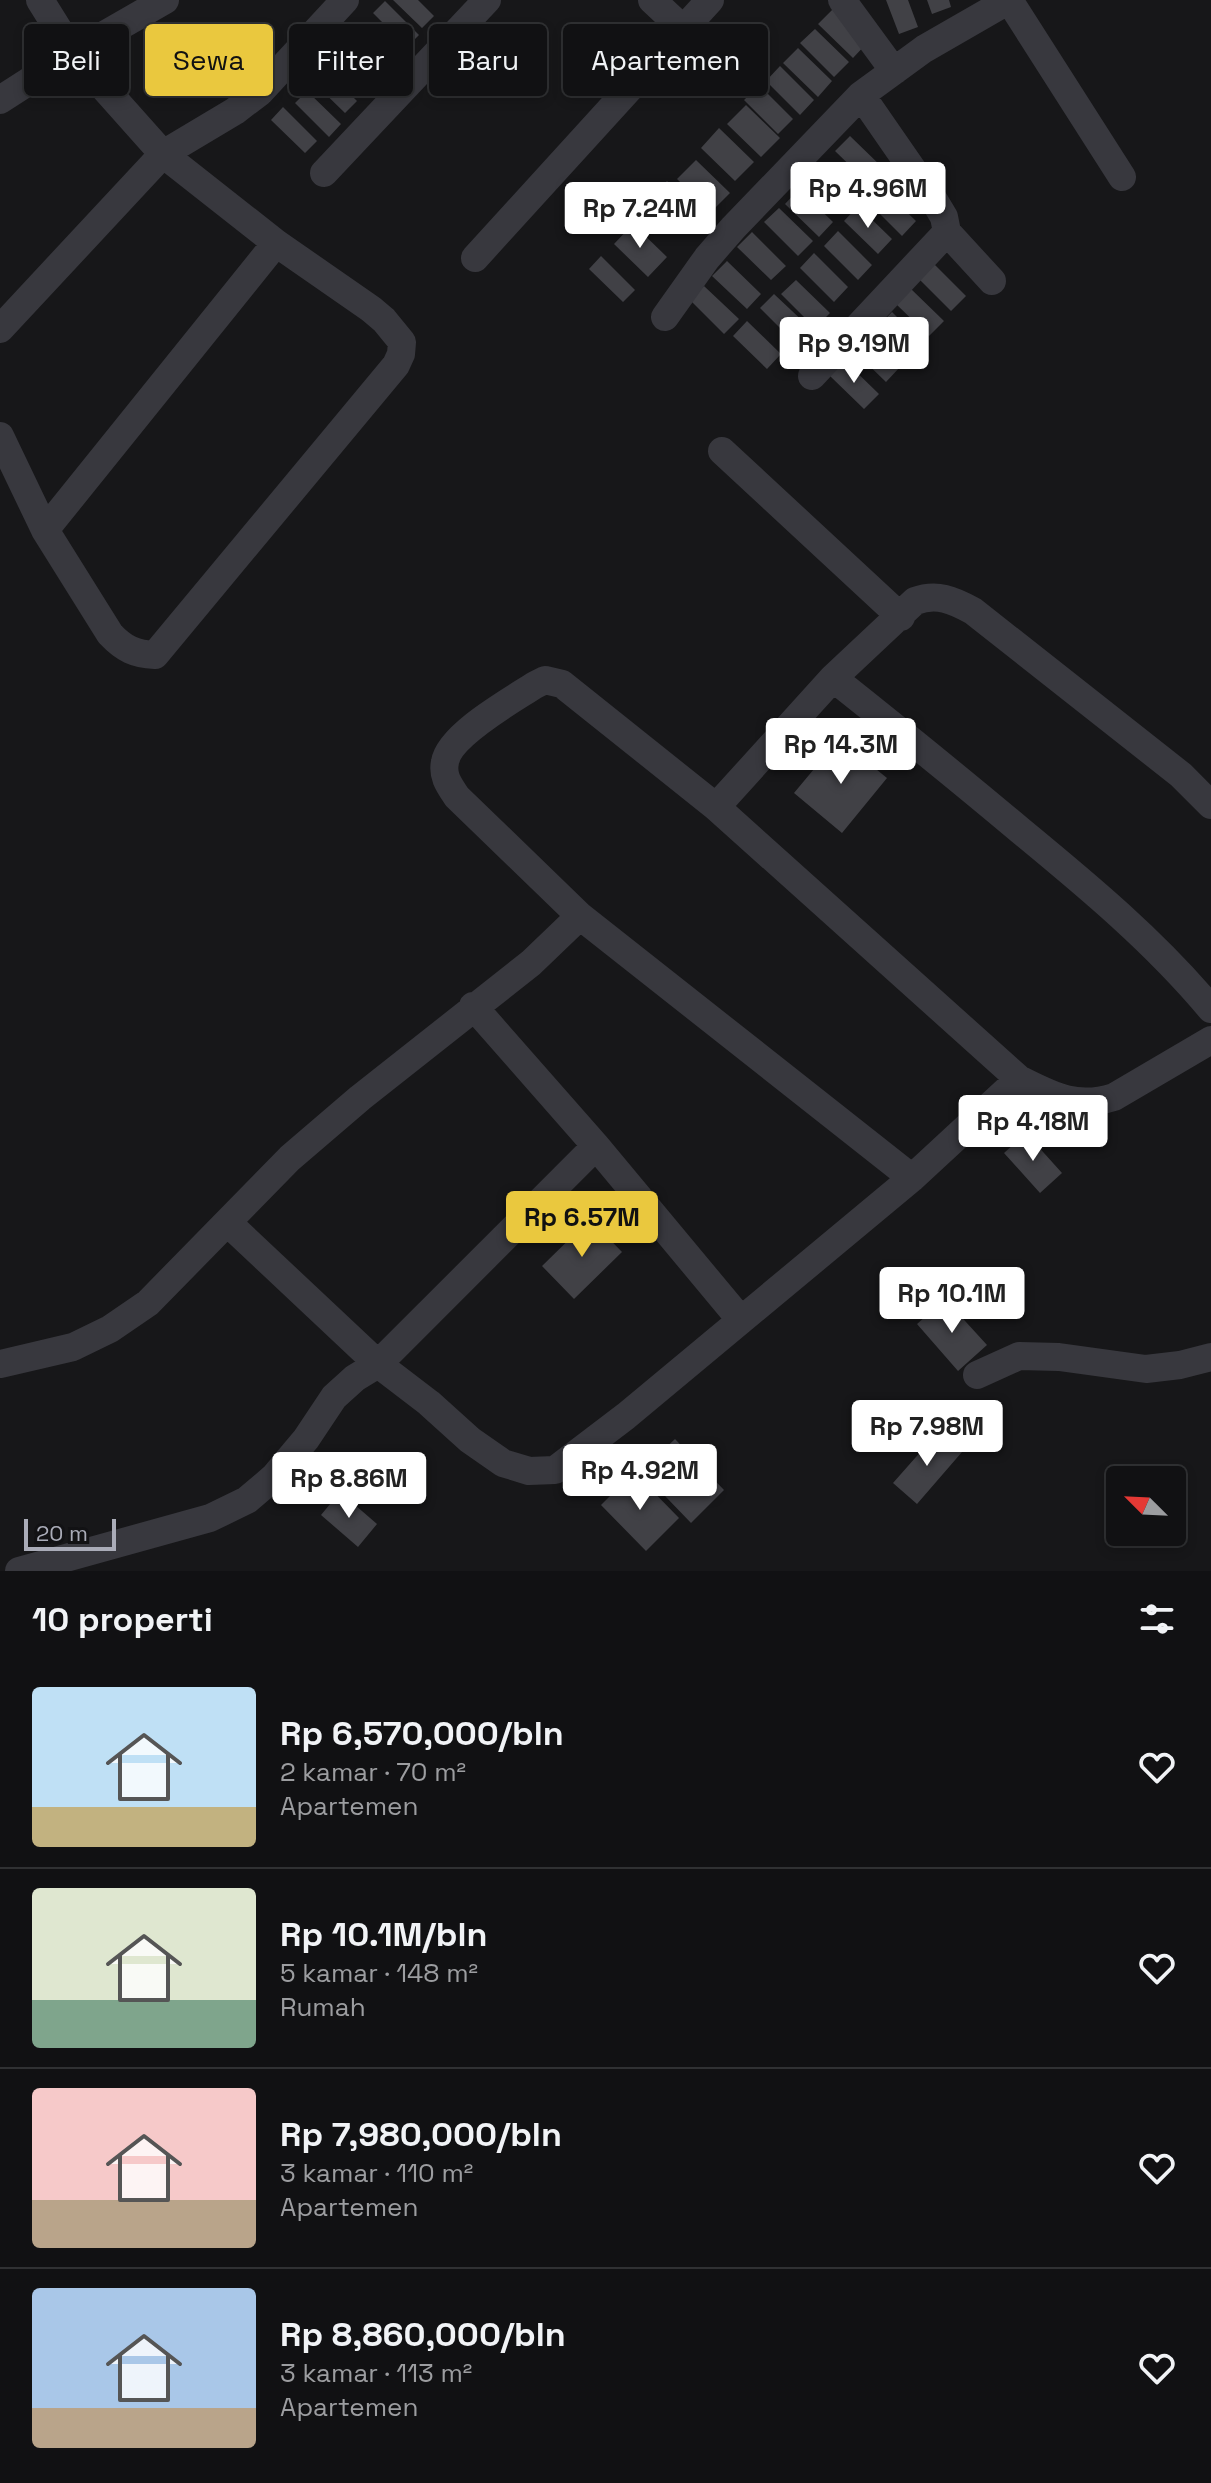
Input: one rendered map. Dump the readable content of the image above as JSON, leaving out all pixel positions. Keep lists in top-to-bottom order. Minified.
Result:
{"scale_bar":"20 m","north":"top left","page":{"chip":["Beli","Sewa","Filter","Baru","Apartemen"],"price":["Rp 4.96M","Rp 7.24M","Rp 9.19M","Rp 14.3M","Rp 4.18M","Rp 6.57M","Rp 10.1M","Rp 7.98M","Rp 4.92M","Rp 8.86M"],"scale":"20 m","heading":"10 properti","list":[{"name":"Rp 6,570,000/bln","note":"2 kamar · 70 m² · Apartemen"},{"name":"Rp 10.1M/bln","note":"5 kamar · 148 m² · Rumah"},{"name":"Rp 7,980,000/bln","note":"3 kamar · 110 m² · Apartemen"},{"name":"Rp 8,860,000/bln","note":"3 kamar · 113 m² · Apartemen"}]}}
